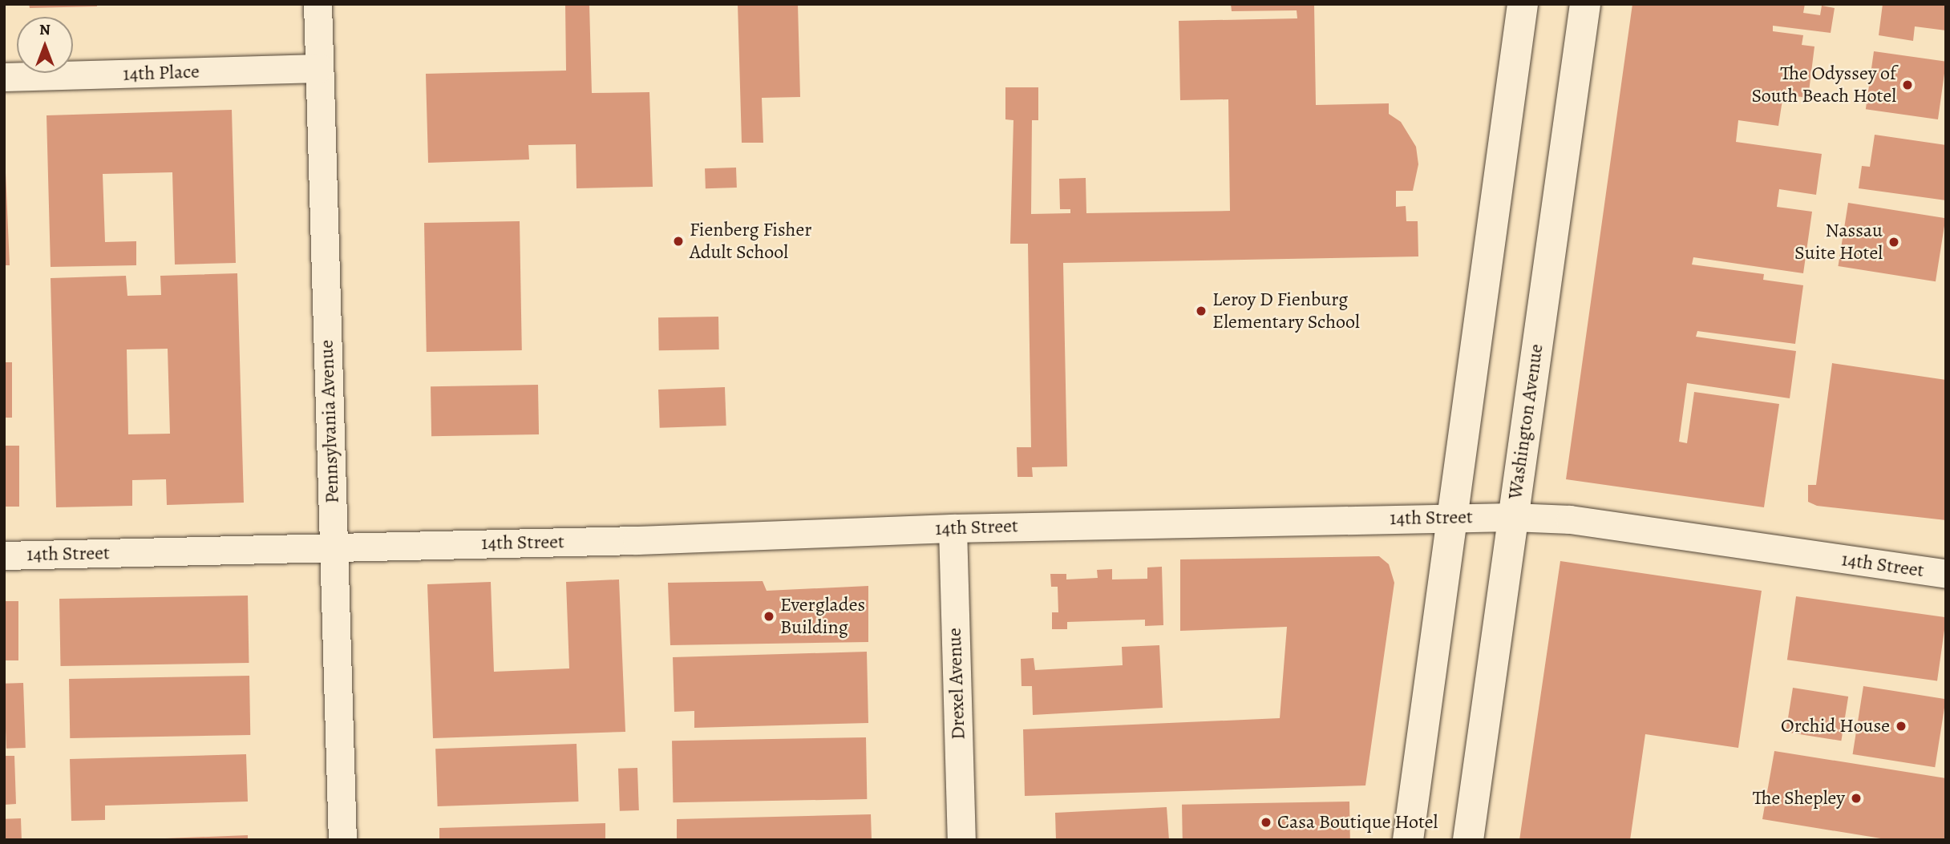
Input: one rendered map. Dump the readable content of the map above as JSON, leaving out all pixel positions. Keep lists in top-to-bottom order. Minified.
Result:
{"streets":{"main road":["Washington Avenue"],"street":["14th Place","Pennsylvania Avenue","14th Street","Drexel Avenue"]},"crossings":[["14th Place","Pennsylvania Avenue"],["Pennsylvania Avenue","14th Street"],["Washington Avenue","14th Street"],["14th Street","Drexel Avenue"]],"places":["The Odyssey of South Beach Hotel","Fienberg Fisher Adult School","Nassau Suite Hotel","Leroy D Fienburg Elementary School","Everglades Building","Orchid House","The Shepley","Casa Boutique Hotel"],"north":"top"}
